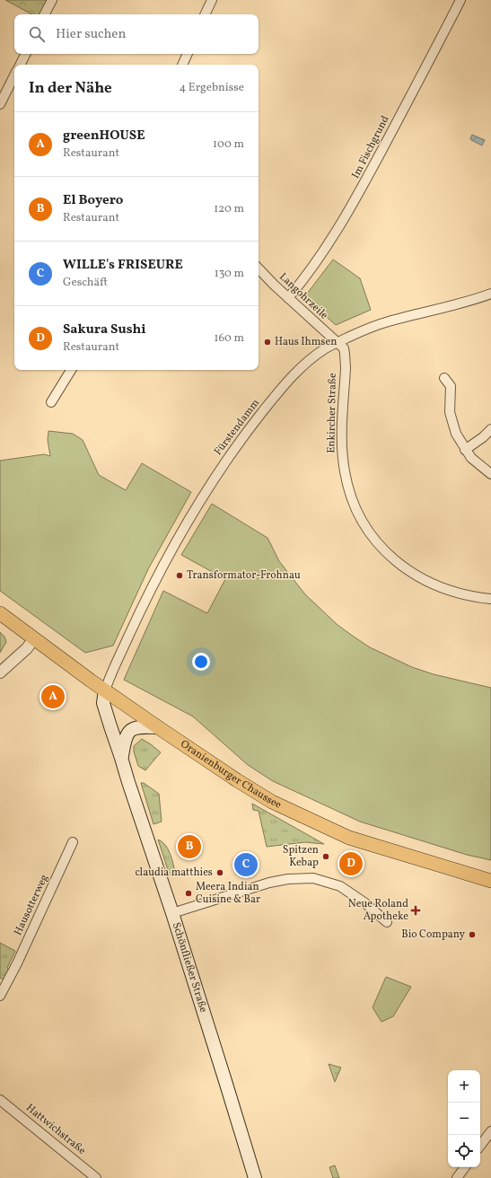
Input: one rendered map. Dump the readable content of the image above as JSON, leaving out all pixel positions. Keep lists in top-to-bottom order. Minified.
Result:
{"streets":{"main road":["Oranienburger Chaussee","Schönfließer Straße"],"street":["Im Fischgrund","Langohrzeile","Enkircher Straße","Fürstendamm","Hausotterweg","Hattwichstraße"]},"crossings":[["Im Fischgrund","Langohrzeile"],["Langohrzeile","Enkircher Straße"],["Langohrzeile","Fürstendamm"],["Enkircher Straße","Fürstendamm"],["Fürstendamm","Oranienburger Chaussee"],["Fürstendamm","Schönfließer Straße"],["Oranienburger Chaussee","Schönfließer Straße"]],"places":{"other":["Haus Ihmsen","Transformator-Frohnau","Spitzen Kebap","claudia matthies","Meera Indian Cuisine & Bar","Bio Company"],"health":["Neue Roland Apotheke"]},"page":{"search":"Hier suchen","heading":["In der Nähe","4 Ergebnisse"],"list":[{"mark":"A","name":"greenHOUSE","note":"Restaurant","value":"100 m"},{"mark":"B","name":"El Boyero","note":"Restaurant","value":"120 m"},{"mark":"C","name":"WILLE's FRISEURE","note":"Geschäft","value":"130 m"},{"mark":"D","name":"Sakura Sushi","note":"Restaurant","value":"160 m"}],"pins":["A","B","D","C"],"map_buttons":["+","−"]}}
